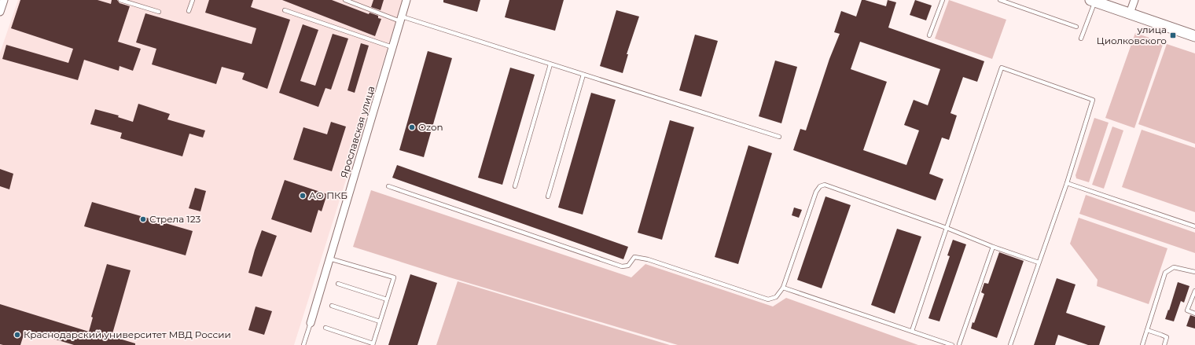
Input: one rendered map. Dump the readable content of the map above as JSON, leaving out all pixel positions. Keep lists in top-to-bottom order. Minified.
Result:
{"streets":{"street":["Ярославская улица"]},"places":{"transit":["улица Циолковского"],"other":["Ozon","АО ПКБ","Стрела 123","Краснодарский университет МВД России"]}}
